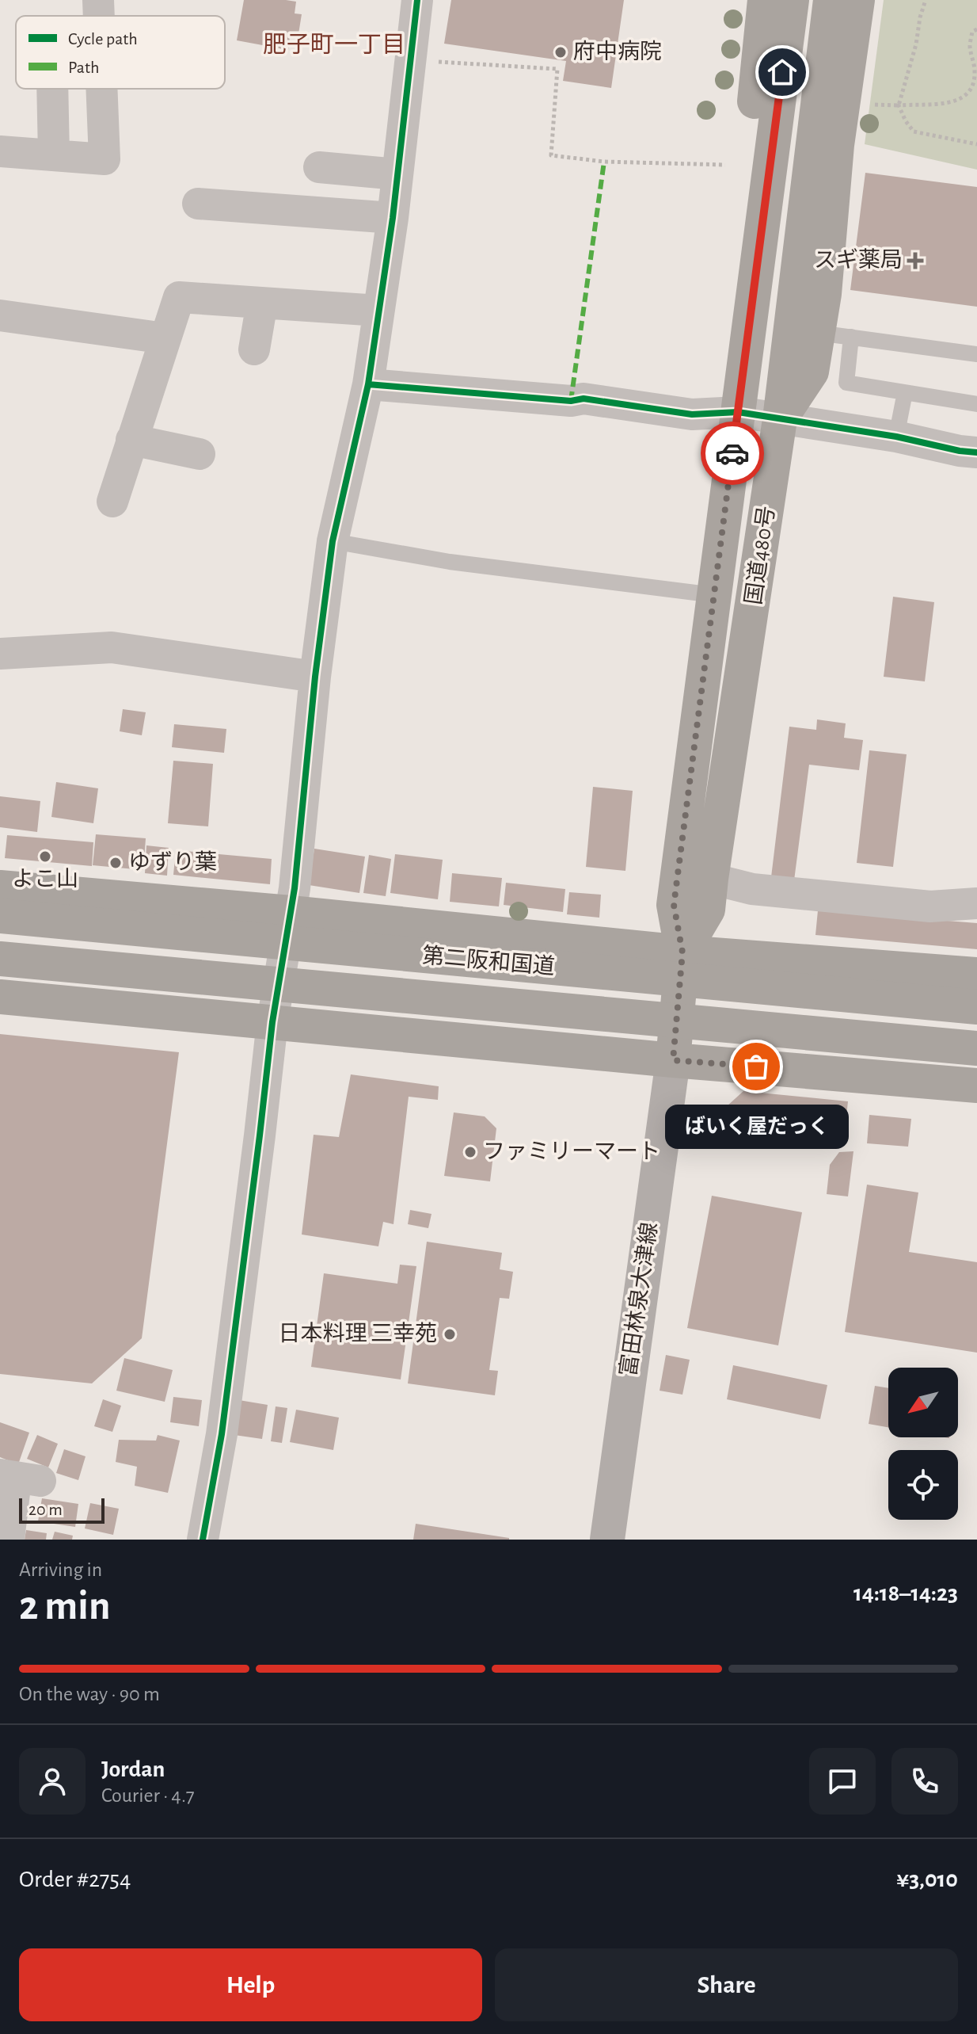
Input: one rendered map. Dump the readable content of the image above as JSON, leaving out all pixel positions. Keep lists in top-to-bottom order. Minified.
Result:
{"streets":{"highway":["国道480号","第二阪和国道"],"main road":["富田林泉大津線"]},"crossings":[["国道480号","富田林泉大津線"]],"districts":["肥子町一丁目"],"places":{"other":["府中病院","よこ山","ゆずり葉","ばいく屋だっく","ファミリーマート","日本料理 三幸苑"],"health":["スギ薬局"]},"legend":["Cycle path","Path"],"scale_bar":"20 m","north":"bottom left","page":{"bubble":"ばいく屋だっく","scale":"20 m","heading":["2 min","Arriving in","14:18–14:23"],"panel":["Jordan","Courier · 4.7","Order #2754","¥3,010"],"bar":"On the way · 90 m","buttons":["Help","Share"]}}
